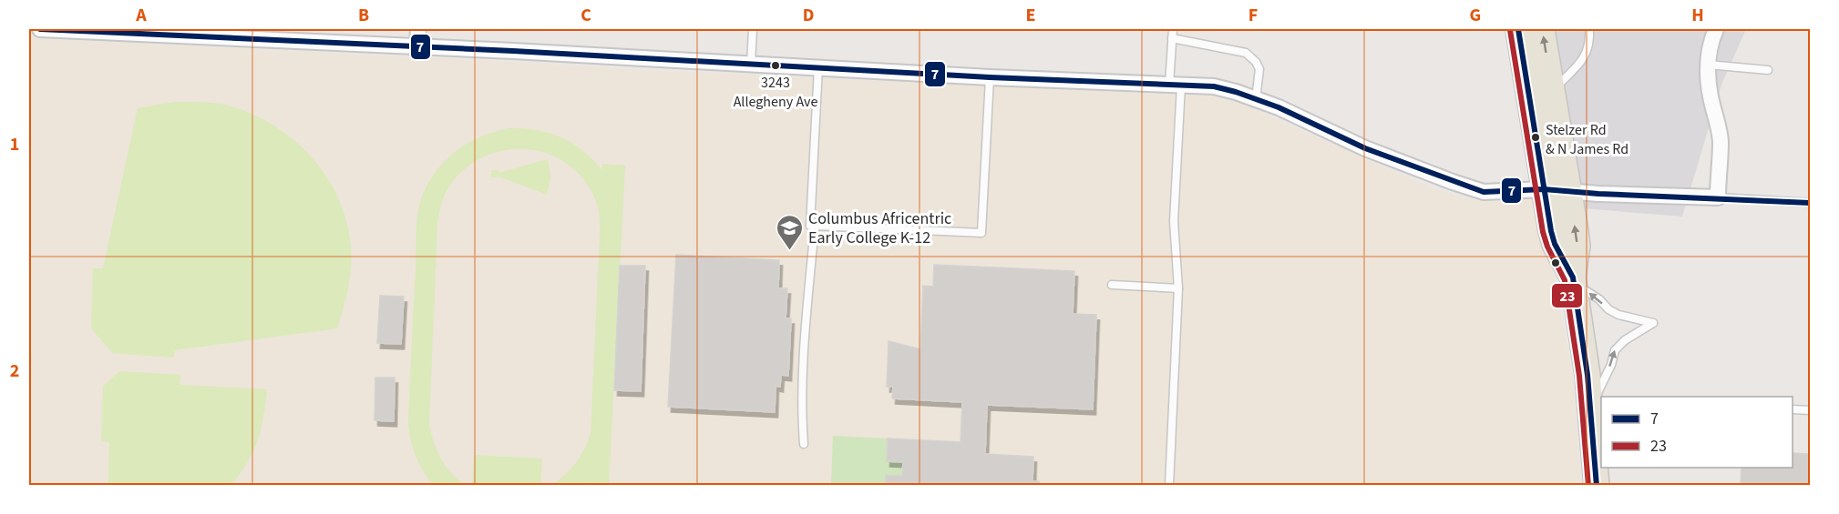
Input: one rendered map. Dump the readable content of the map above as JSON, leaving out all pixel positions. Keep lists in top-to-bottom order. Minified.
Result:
{"places":{"other":["3243 Allegheny Ave","Stelzer Rd & N James Rd"],"school or university":["Columbus Africentric Early College K-12"]},"lines":["transit line 7","transit line 23"],"legend":["7","23"],"grid":{"columns":["A","B","C","D","E","F","G","H"],"rows":["1","2"]}}
